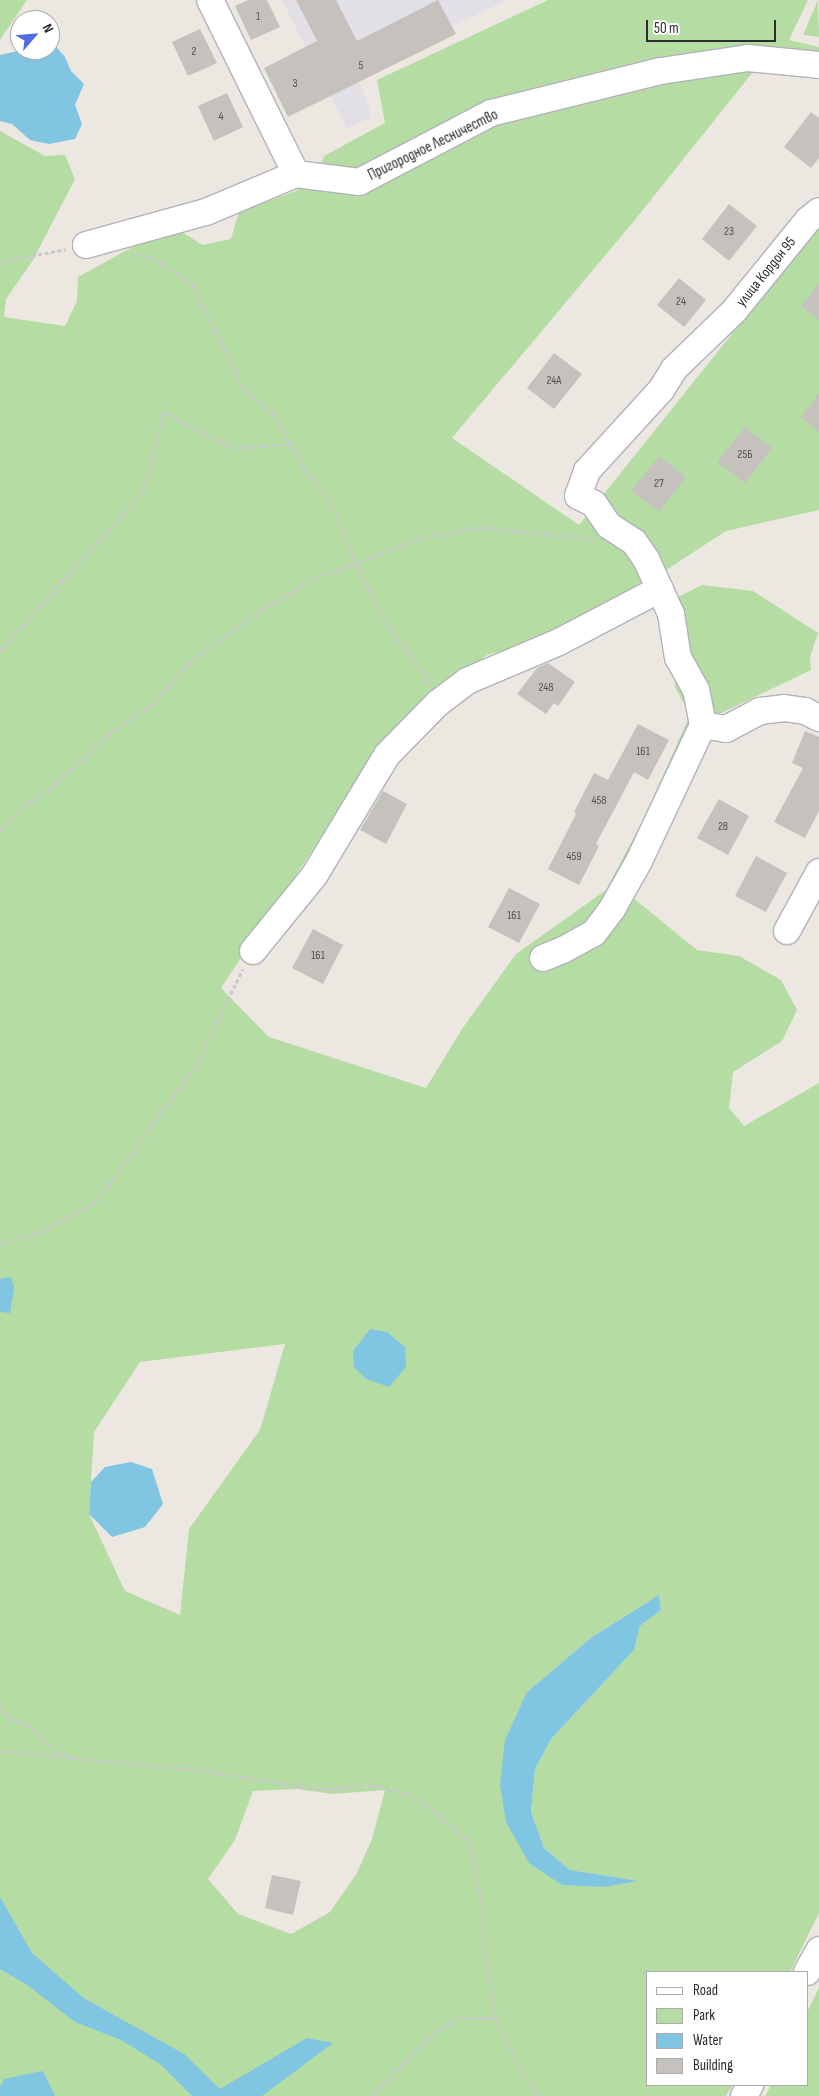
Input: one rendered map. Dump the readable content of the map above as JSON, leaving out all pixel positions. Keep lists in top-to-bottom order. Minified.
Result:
{"streets":{"street":["Пригородное Лесничество","улица Кордон 95"]},"house_numbers":["1","2","5","3","4","23","24","24А","25Б","27","248","161","458","28","459","161","161"],"legend":["Road","Park","Water","Building"],"scale_bar":"50 m","north":"top right"}
